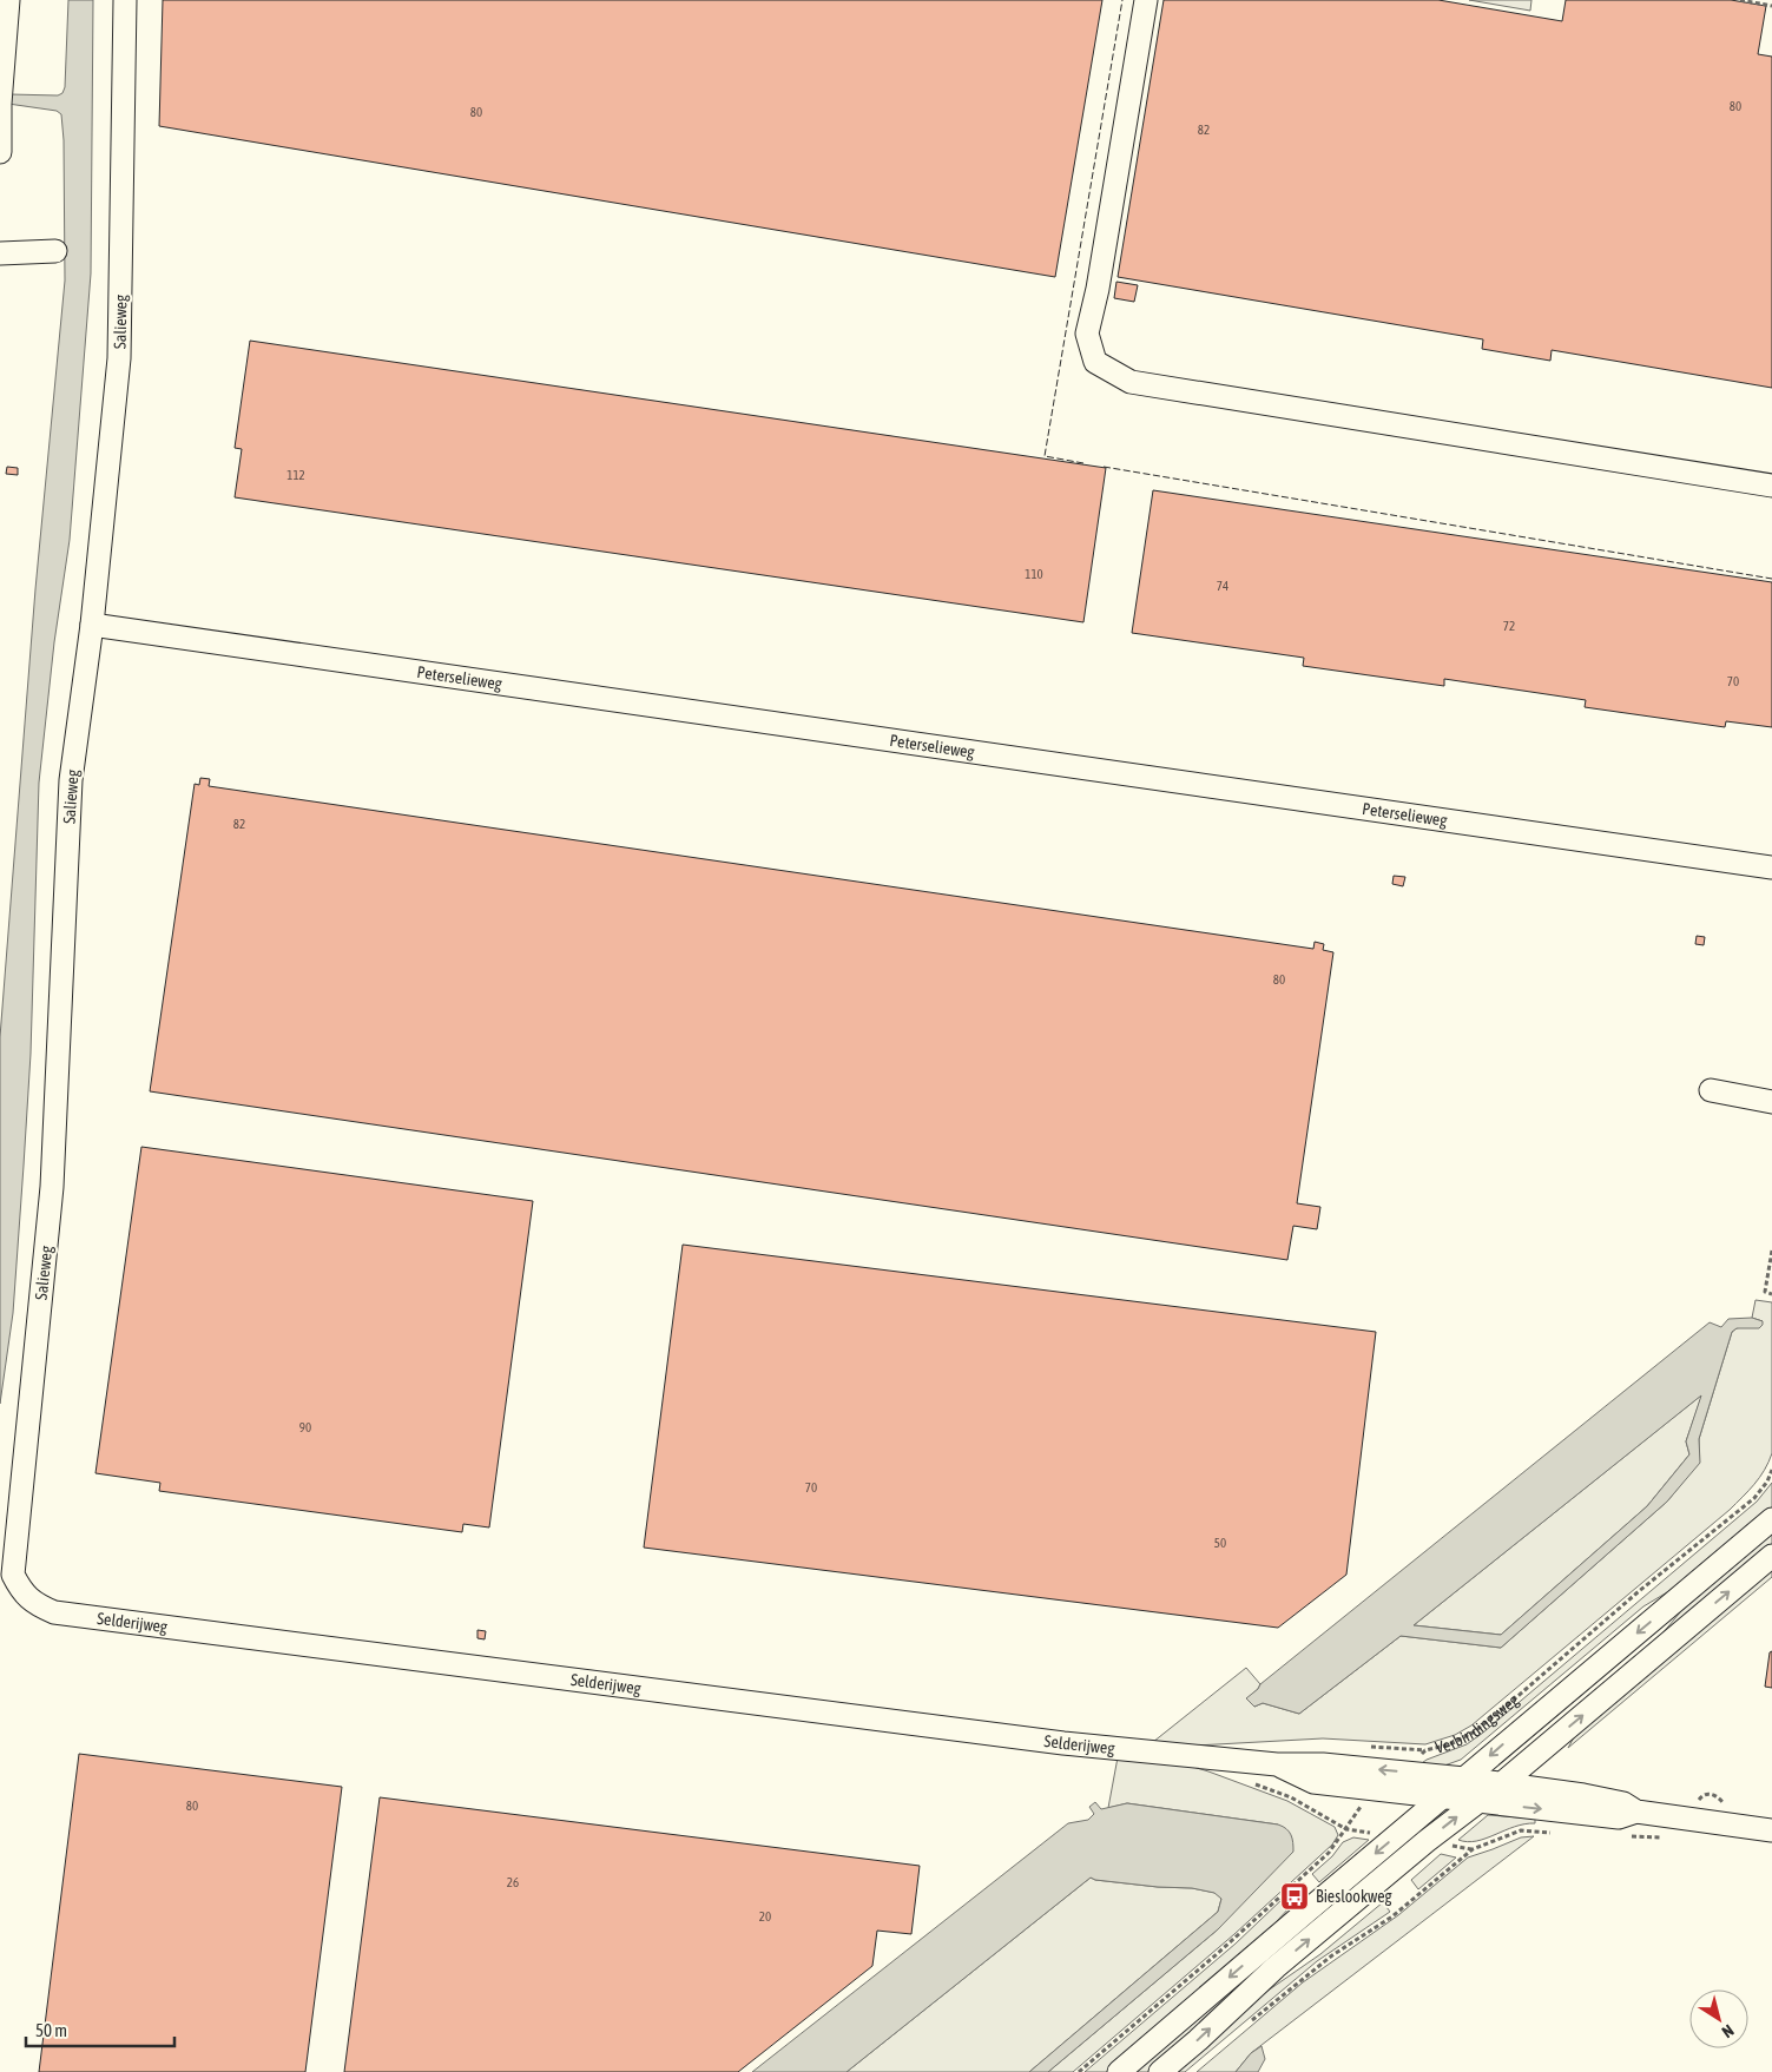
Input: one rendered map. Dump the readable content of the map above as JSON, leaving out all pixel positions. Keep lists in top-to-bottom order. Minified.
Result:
{"streets":{"street":["Salieweg","Peterselieweg","Selderijweg","Verbindingsweg"]},"crossings":[["Salieweg","Peterselieweg"],["Salieweg","Selderijweg"],["Selderijweg","Verbindingsweg"]],"places":{"bus stop":["Bieslookweg"]},"house_numbers":["80","80","82","112","110","74","72","70","82","80","90","70","50","80","26","20"],"scale_bar":"50 m","north":"bottom right"}
